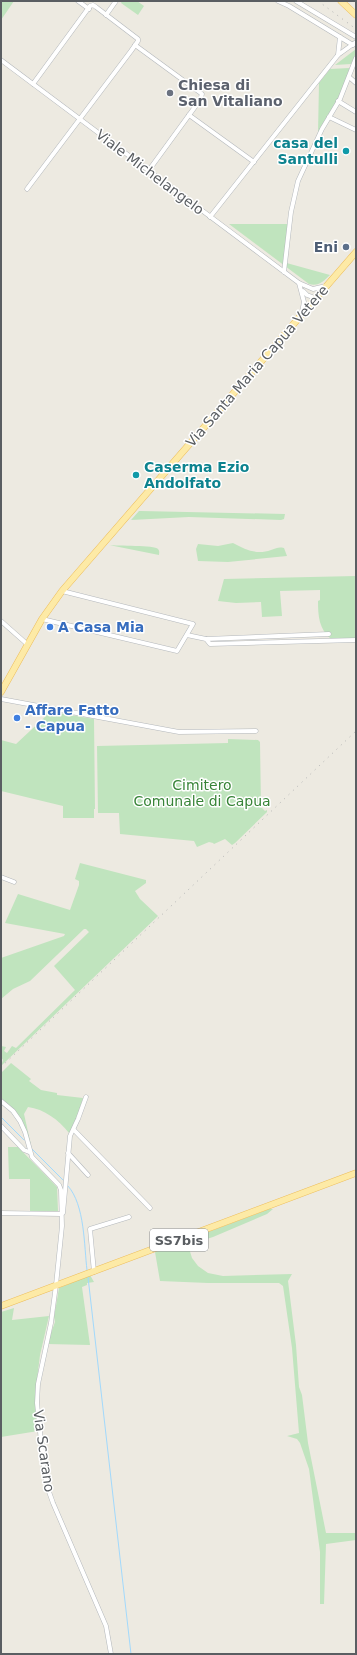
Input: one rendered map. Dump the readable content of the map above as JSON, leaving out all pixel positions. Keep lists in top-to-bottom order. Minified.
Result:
{"streets":{"main road":["Via Santa Maria Capua Vetere","SS7bis"],"street":["Viale Michelangelo","Via Scarano"]},"crossings":[["SS7bis","Via Scarano"]],"parks":["Cimitero Comunale di Capua"],"places":["Chiesa di San Vitaliano","casa del Santulli","Eni","Caserma Ezio Andolfato","A Casa Mia","Affare Fatto - Capua"]}
